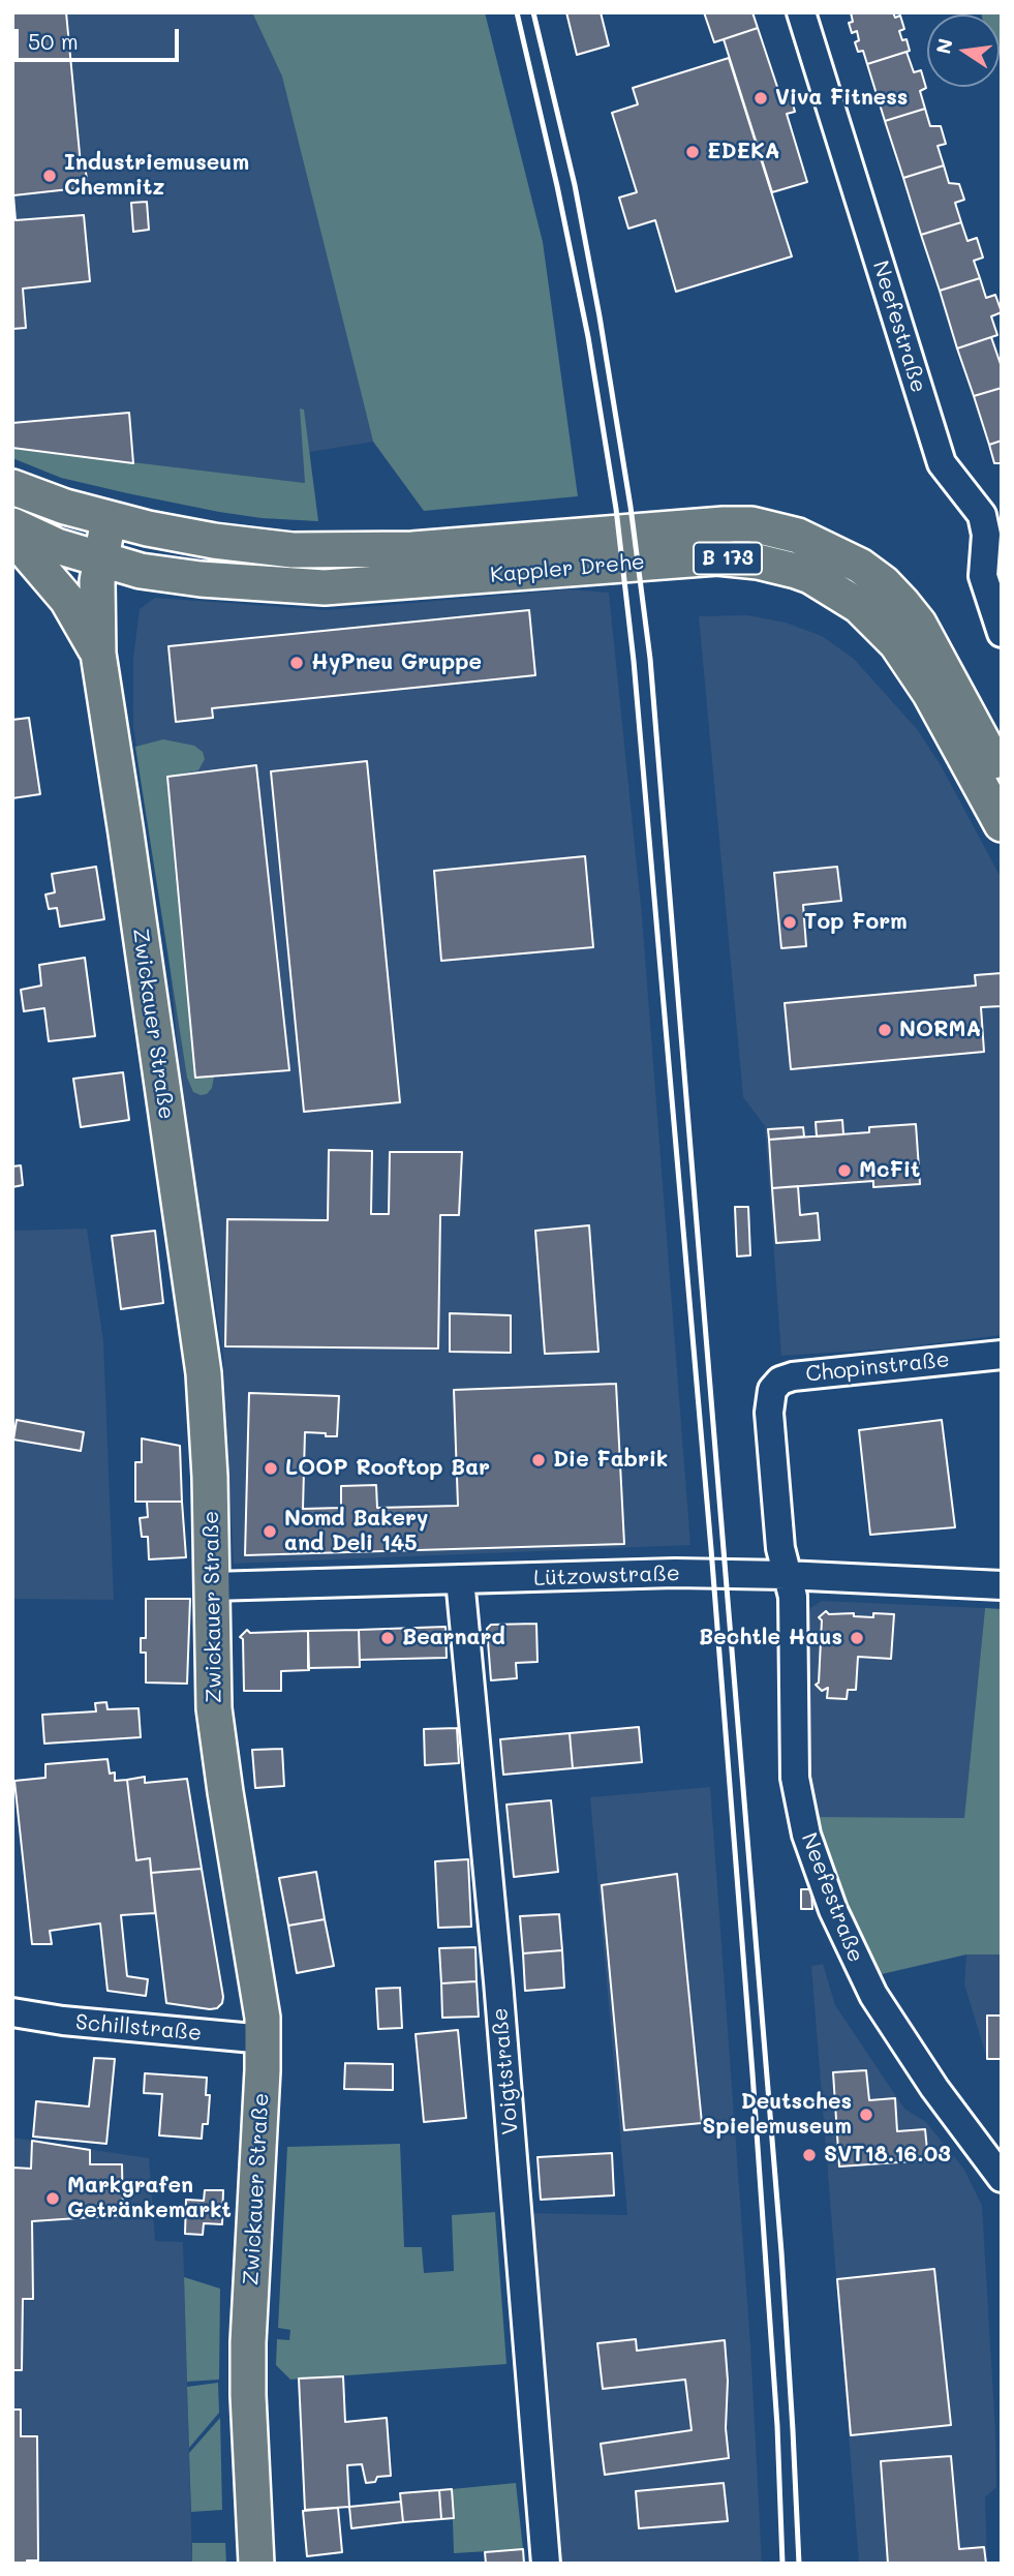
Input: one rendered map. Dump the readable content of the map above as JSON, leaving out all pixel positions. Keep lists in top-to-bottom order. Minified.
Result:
{"streets":{"main road":["B 173","Kappler Drehe","Zwickauer Straße"],"street":["Neefestraße","Chopinstraße","Lützowstraße","Schillstraße","Voigtstraße"]},"crossings":[["Neefestraße","Chopinstraße"],["Neefestraße","Lützowstraße"],["B 173","Kappler Drehe"],["B 173","Zwickauer Straße"],["Kappler Drehe","Zwickauer Straße"],["Zwickauer Straße","Lützowstraße"],["Zwickauer Straße","Schillstraße"],["Chopinstraße","Lützowstraße"],["Lützowstraße","Voigtstraße"]],"places":["Viva Fitness","EDEKA","Industriemuseum Chemnitz","HyPneu Gruppe","Top Form","NORMA","McFit","Die Fabrik","LOOP Rooftop Bar","Nomd Bakery and Deli 145","Bearnard","Bechtle Haus","Deutsches Spielemuseum","SVT18.16.03","Markgrafen Getränkemarkt"],"scale_bar":"50 m","north":"left"}
